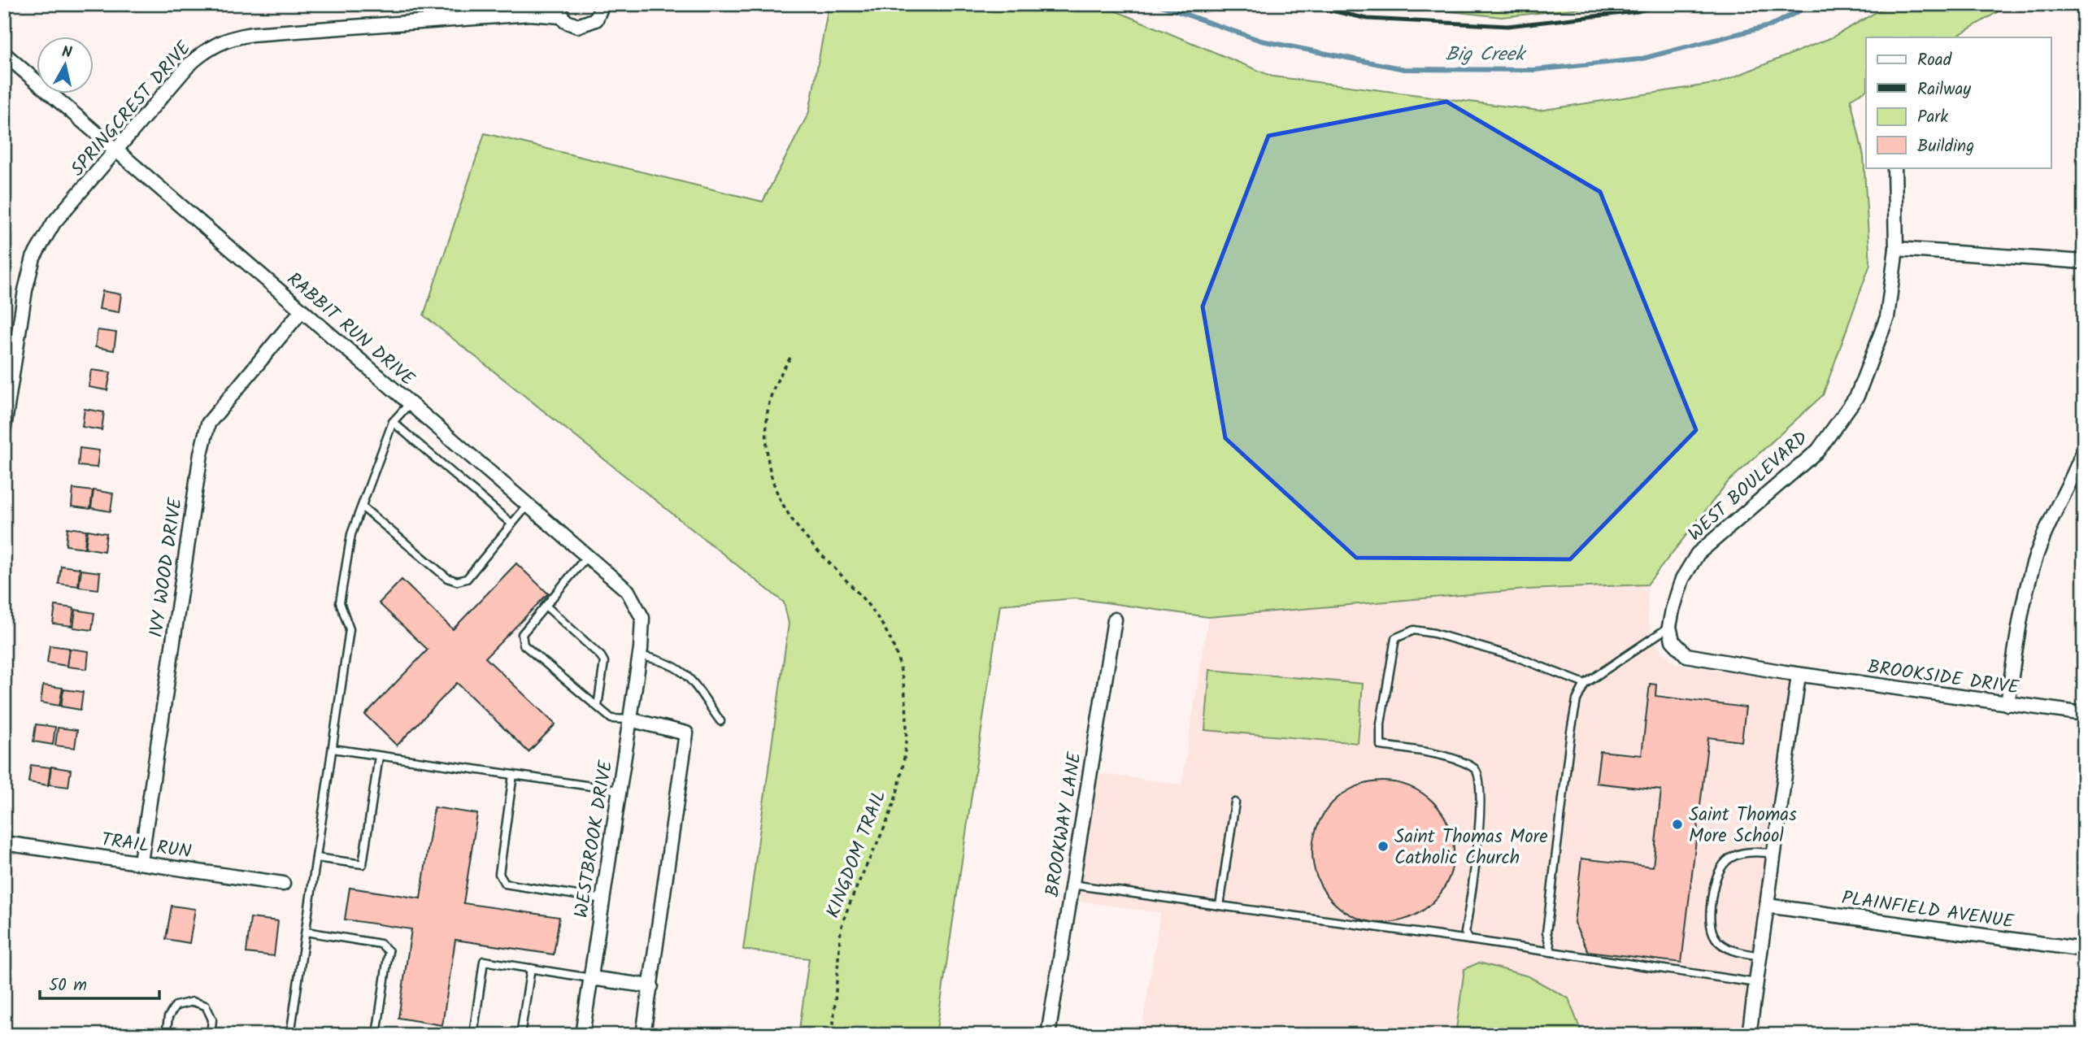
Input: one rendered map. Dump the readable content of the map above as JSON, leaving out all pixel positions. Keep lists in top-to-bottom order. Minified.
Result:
{"streets":{"street":["SPRINGCREST DRIVE","RABBIT RUN DRIVE","WEST BOULEVARD","IVY WOOD DRIVE","BROOKSIDE DRIVE","BROOKWAY LANE","WESTBROOK DRIVE","TRAIL RUN","PLAINFIELD AVENUE"],"path":["KINGDOM TRAIL"]},"crossings":[["SPRINGCREST DRIVE","RABBIT RUN DRIVE"],["RABBIT RUN DRIVE","IVY WOOD DRIVE"],["RABBIT RUN DRIVE","WESTBROOK DRIVE"],["IVY WOOD DRIVE","TRAIL RUN"]],"water":["Big Creek"],"places":["Saint Thomas More School","Saint Thomas More Catholic Church"],"legend":["Road","Railway","Park","Building"],"scale_bar":"50 m","north":"top"}
